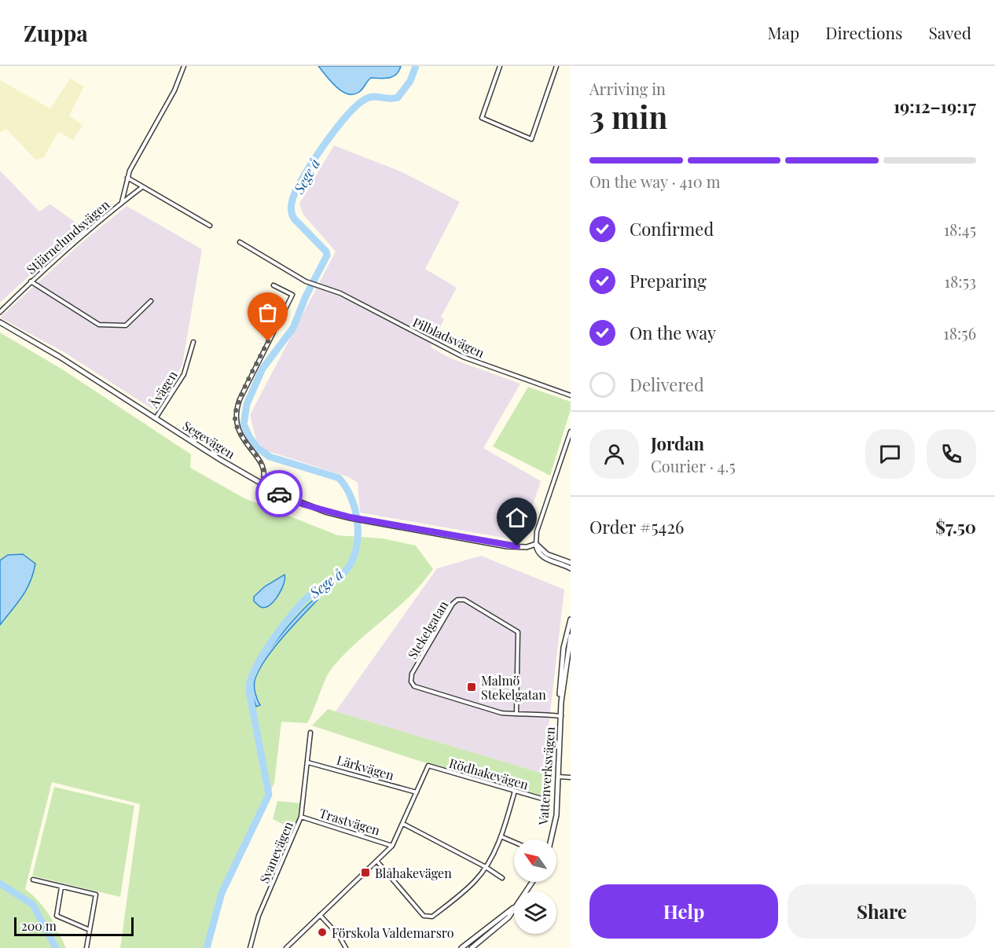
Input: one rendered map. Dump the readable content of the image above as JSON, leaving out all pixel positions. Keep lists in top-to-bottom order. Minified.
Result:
{"streets":{"street":["Stjärnelundsvägen","Pilbladsvägen","Åvägen","Segevägen","Stekelgatan","Lärkvägen","Rödhakevägen","Vattenverksvägen","Trastvägen","Svanevägen"]},"crossings":[["Åvägen","Segevägen"],["Stekelgatan","Vattenverksvägen"],["Lärkvägen","Rödhakevägen"],["Lärkvägen","Svanevägen"],["Trastvägen","Svanevägen"]],"water":["Sege å"],"places":{"transit":["Malmö Stekelgatan","Blåhakevägen"],"other":["Förskola Valdemarsro"]},"scale_bar":"200 m","north":"top left","page":{"header":"Zuppa","nav":["Map","Directions","Saved"],"heading":["3 min","Arriving in","19:12–19:17"],"panel":["Jordan","Courier · 4.5","Order #5426","$7.50"],"bar":"On the way · 410 m","list":[["Confirmed","18:45"],["Preparing","18:53"],["On the way","18:56"],"Delivered"],"buttons":["Help","Share"],"scale":"200 m"}}
